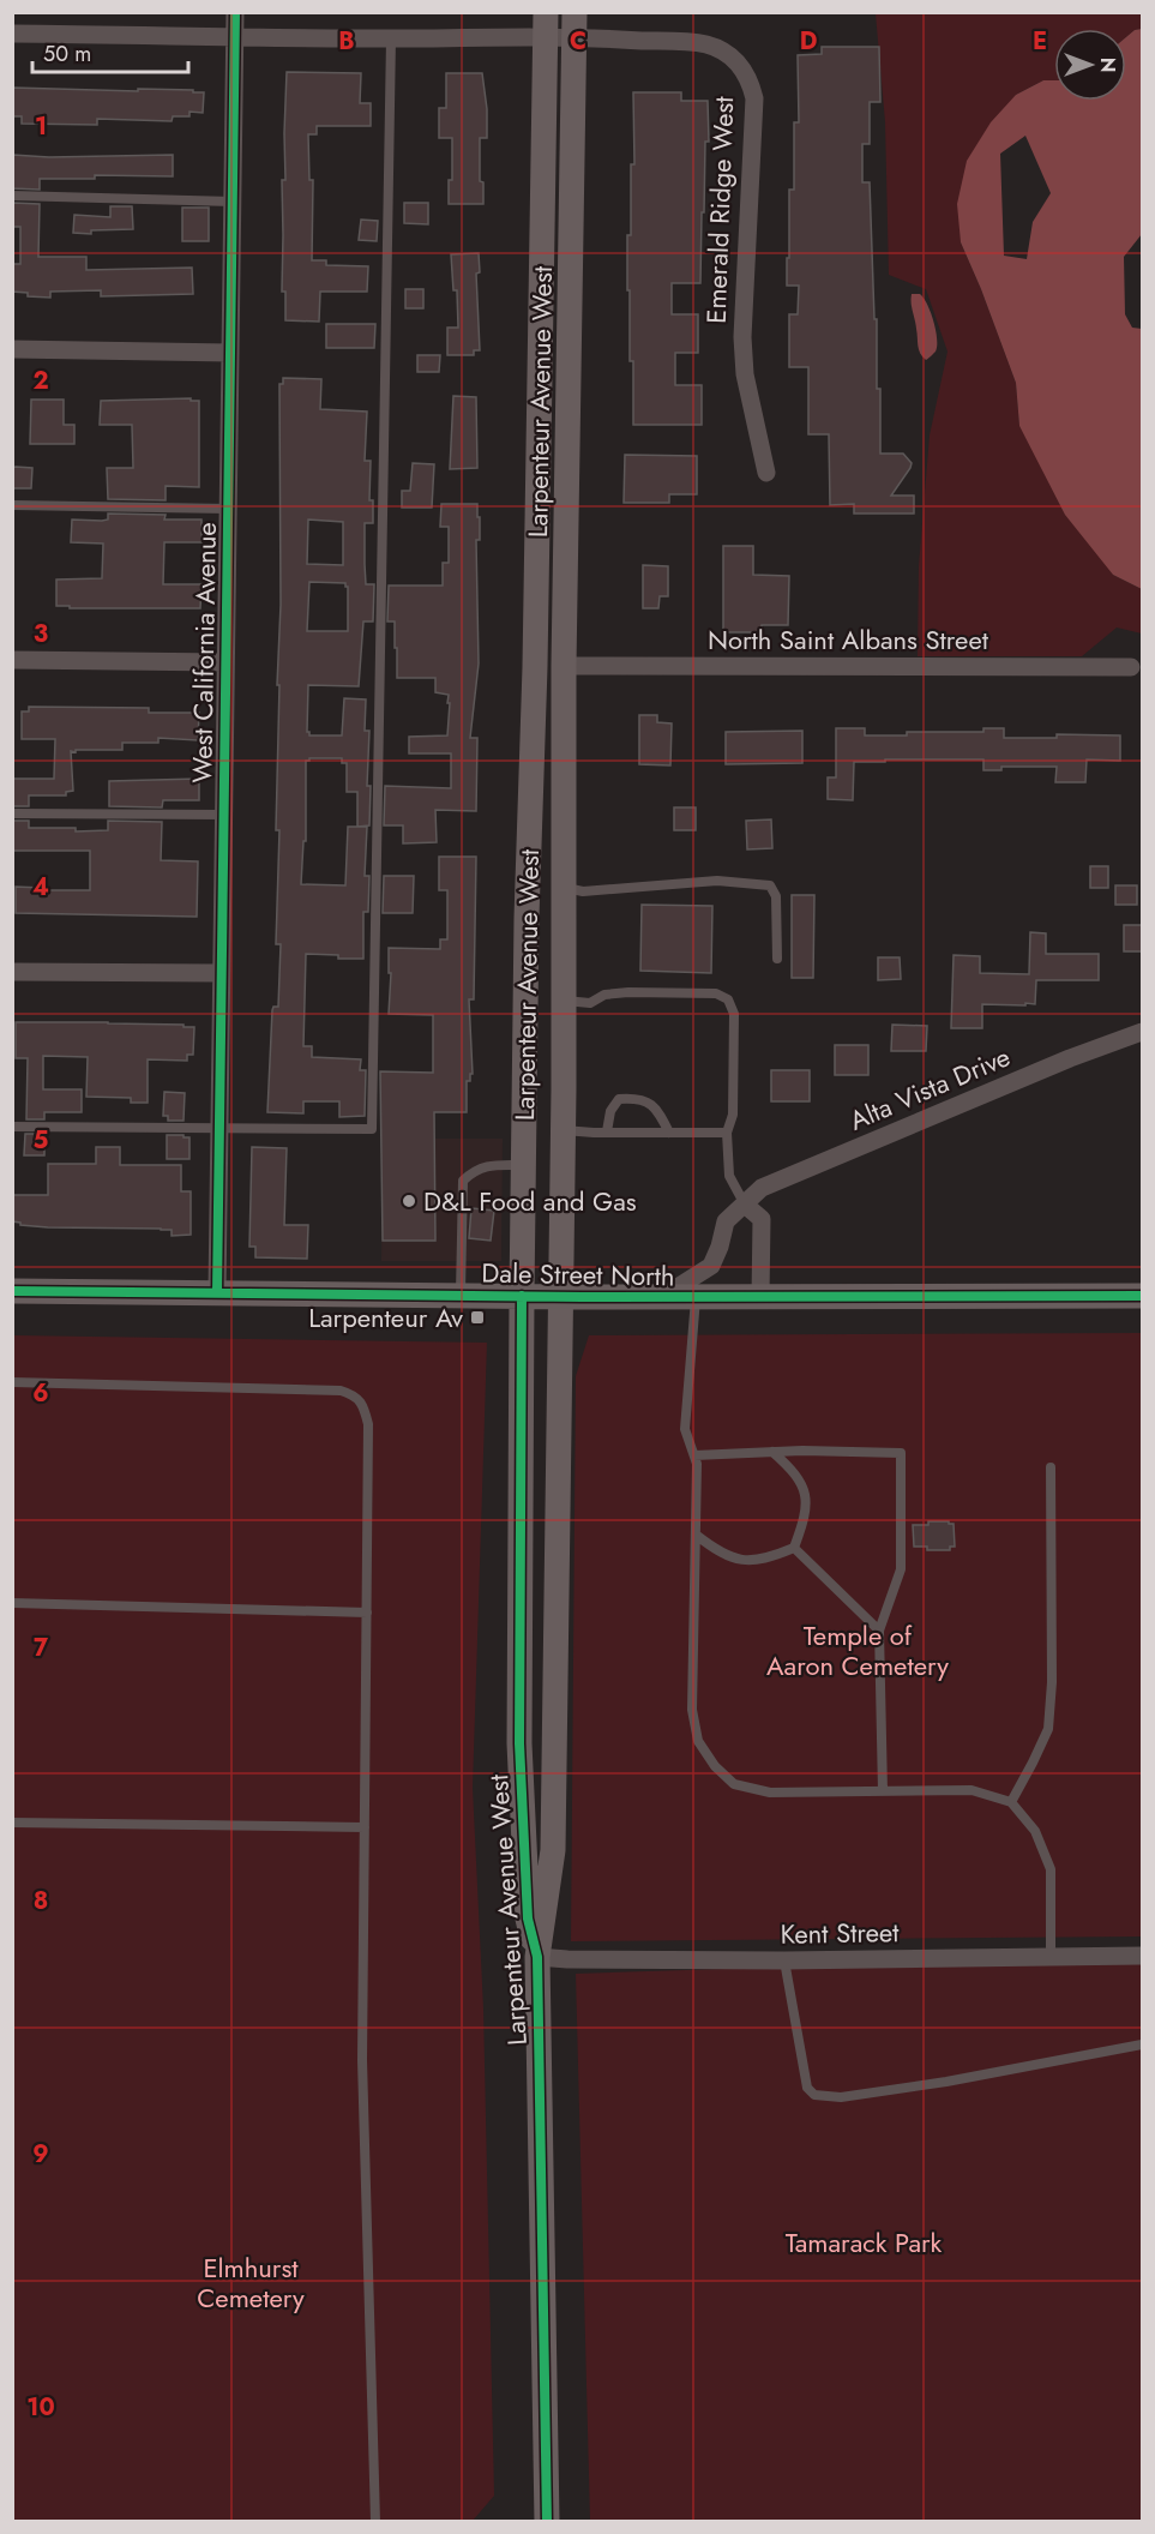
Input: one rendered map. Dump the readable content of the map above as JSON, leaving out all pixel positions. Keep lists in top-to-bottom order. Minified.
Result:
{"streets":{"main road":["Larpenteur Avenue West","Dale Street North"],"street":["Emerald Ridge West","North Saint Albans Street","West California Avenue","Alta Vista Drive","Kent Street"]},"crossings":[["Emerald Ridge West","Larpenteur Avenue West"],["Emerald Ridge West","West California Avenue"],["Larpenteur Avenue West","North Saint Albans Street"],["Larpenteur Avenue West","Dale Street North"],["Larpenteur Avenue West","Kent Street"],["West California Avenue","Dale Street North"],["Alta Vista Drive","Dale Street North"]],"parks":["Temple of Aaron Cemetery","Tamarack Park","Elmhurst Cemetery"],"places":{"other":["D&L Food and Gas"],"transit":["Larpenteur Av"]},"scale_bar":"50 m","north":"right","grid":{"columns":["B","C","D","E"],"rows":["1","2","3","4","5","6","7","8","9","10"]}}
